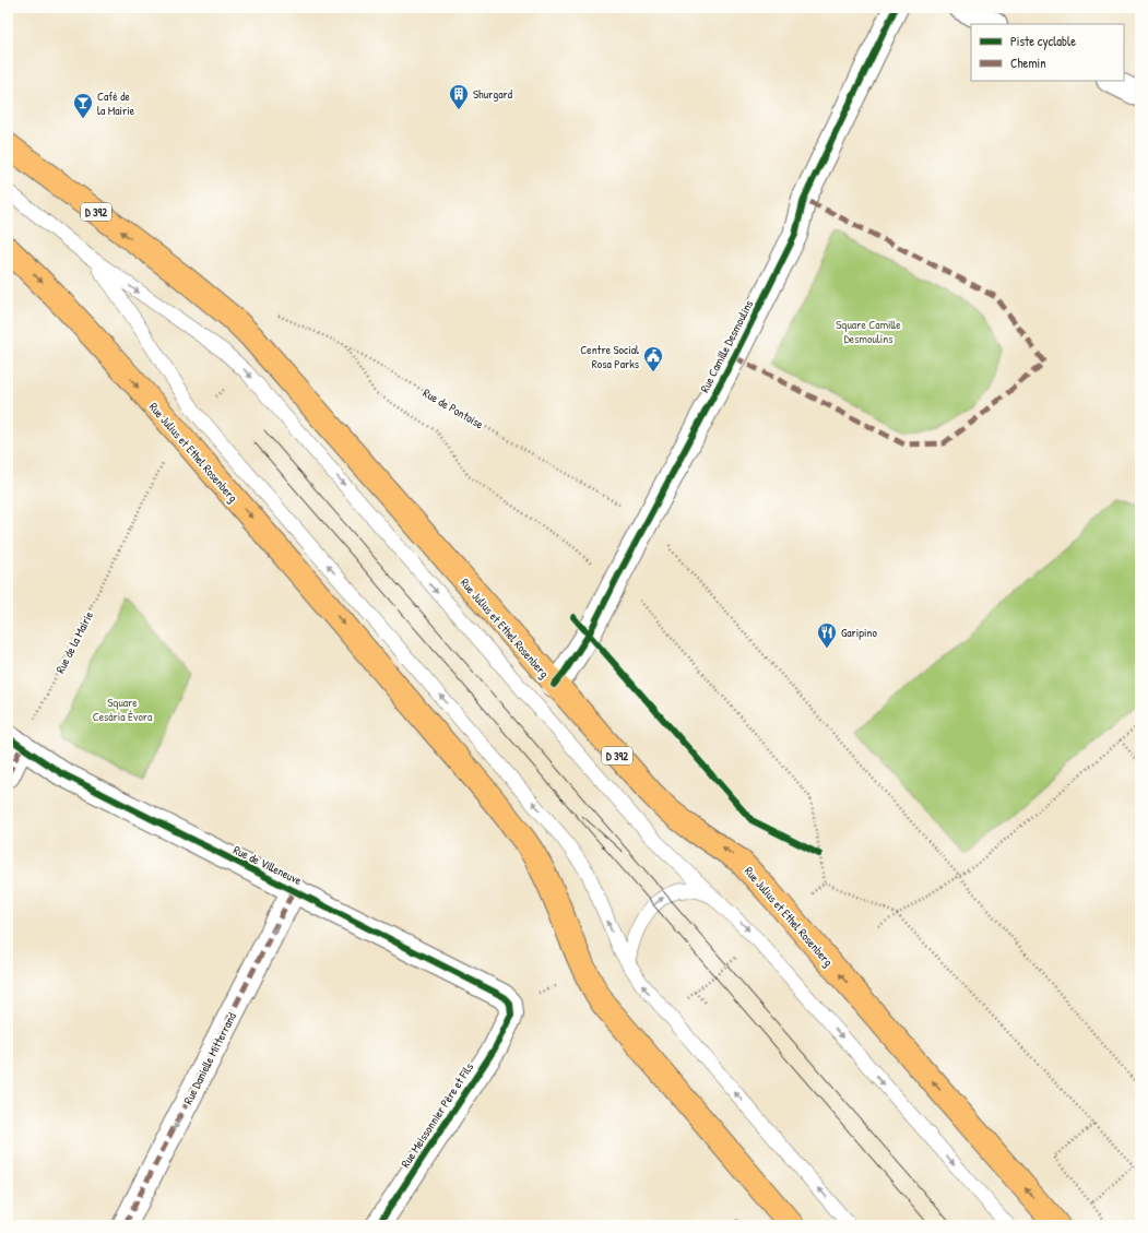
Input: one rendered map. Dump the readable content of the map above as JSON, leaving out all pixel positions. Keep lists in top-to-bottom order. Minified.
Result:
{"streets":{"main road":["D 392","Rue Julius et Ethel Rosenberg"],"street":["Rue Camille Desmoulins","Rue de Villeneuve","Rue Danielle Mitterrand","Rue Meissonnier Père et Fils"],"path":["Rue de Pontoise","Rue de la Mairie"]},"crossings":[["Rue Camille Desmoulins","Rue Julius et Ethel Rosenberg"],["Rue Julius et Ethel Rosenberg","Rue de la Mairie"],["Rue de la Mairie","Rue de Villeneuve"],["Rue de Villeneuve","Rue Danielle Mitterrand"],["Rue de Villeneuve","Rue Meissonnier Père et Fils"]],"one_way":["Rue Danielle Mitterrand"],"parks":["Square Camille Desmoulins","Square Cesária Évora"],"places":{"building":["Shurgard"],"bar":["Café de la Mairie"],"public building":["Centre Social Rosa Parks"],"restaurant":["Garipino"]},"legend":["Piste cyclable","Chemin"]}
